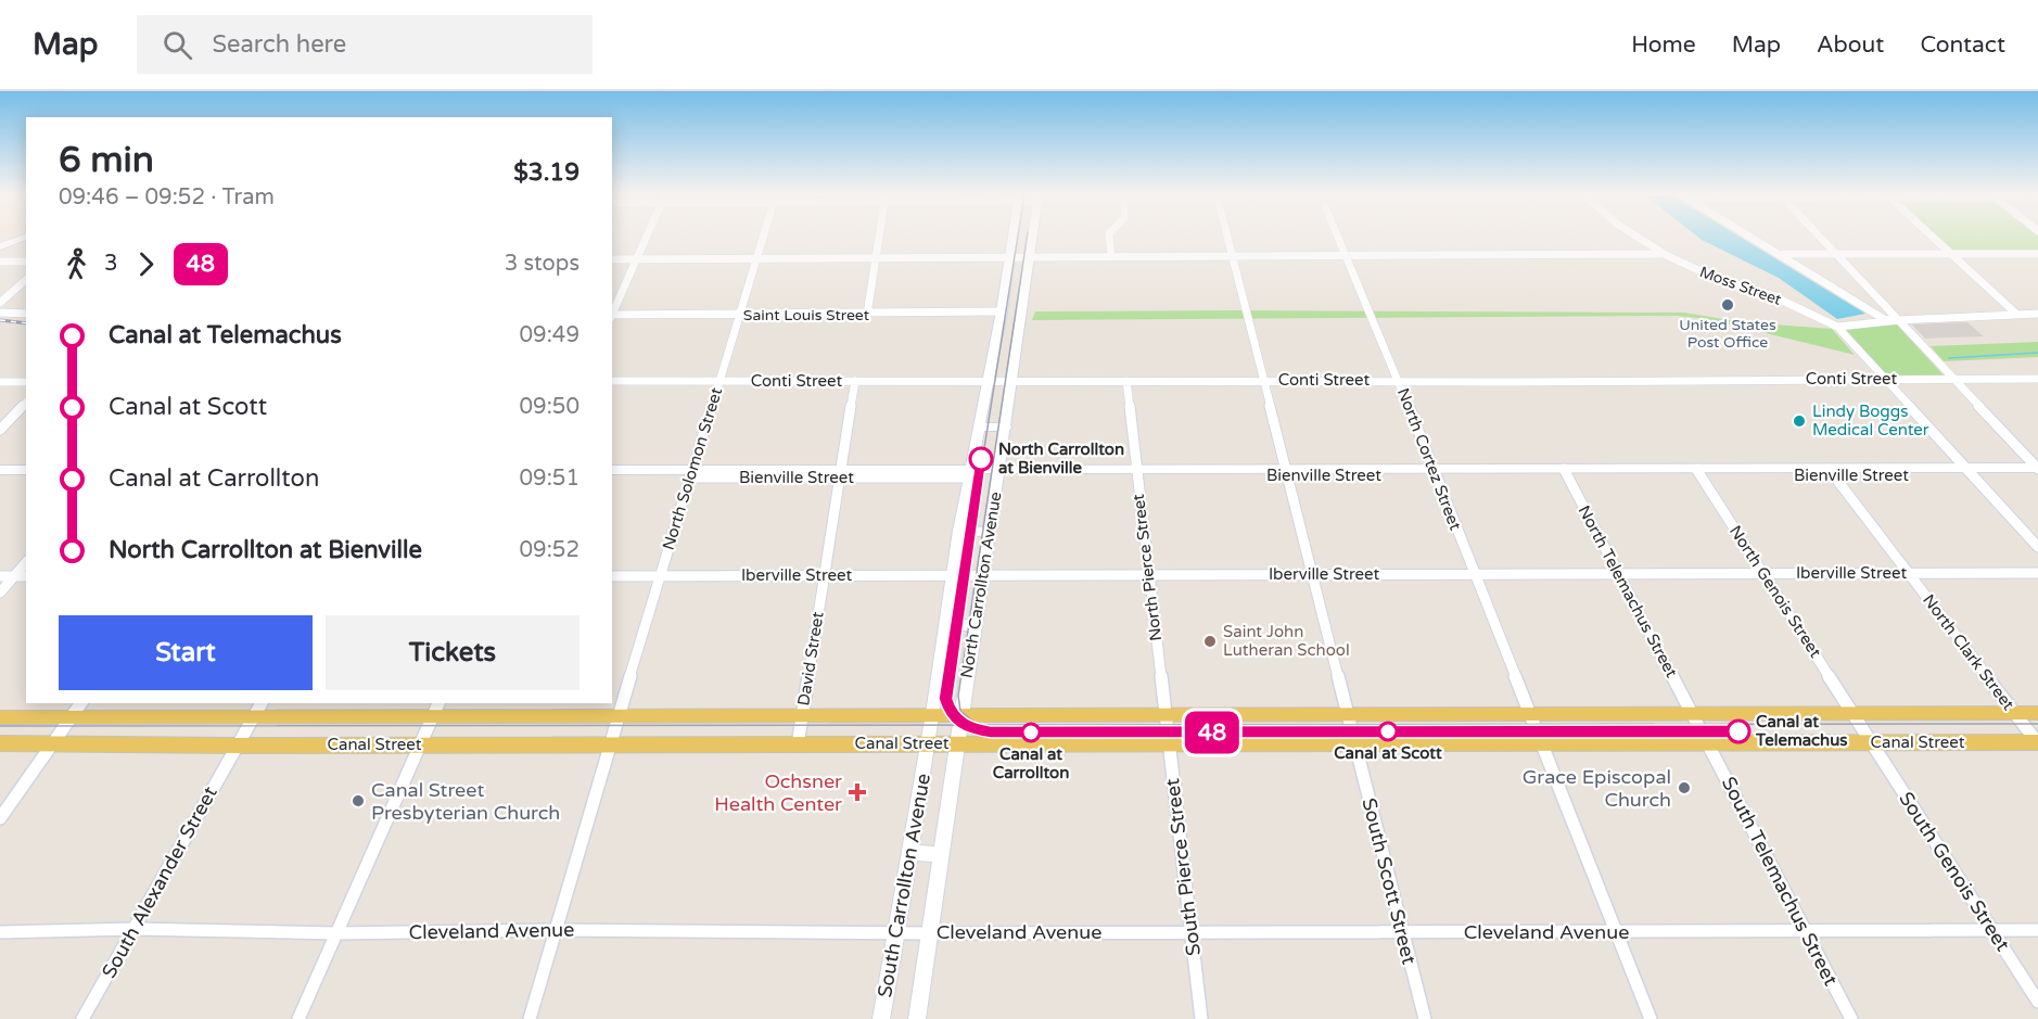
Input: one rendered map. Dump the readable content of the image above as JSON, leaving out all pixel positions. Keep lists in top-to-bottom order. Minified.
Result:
{"streets":{"main road":["Bienville Street","North Carrollton Avenue","Canal Street","South Carrollton Avenue"],"street":["Moss Street","Saint Louis Street","Conti Street","North Cortez Street","North Solomon Street","North Pierce Street","Iberville Street","North Telemachus Street","North Genois Street","North Clark Street","David Street","South Pierce Street","South Genois Street","South Scott Street","South Telemachus Street","South Alexander Street","Cleveland Avenue"]},"crossings":[["Saint Louis Street","North Solomon Street"],["Saint Louis Street","North Carrollton Avenue"],["Conti Street","North Cortez Street"],["Conti Street","North Solomon Street"],["Conti Street","North Pierce Street"],["Conti Street","North Carrollton Avenue"],["Conti Street","David Street"],["Conti Street","South Scott Street"],["North Cortez Street","Bienville Street"],["North Cortez Street","Iberville Street"],["North Cortez Street","Canal Street"],["North Cortez Street","Cleveland Avenue"],["North Solomon Street","Bienville Street"],["North Solomon Street","Iberville Street"],["North Solomon Street","Canal Street"],["North Solomon Street","Cleveland Avenue"],["Bienville Street","North Pierce Street"],["Bienville Street","North Carrollton Avenue"],["Bienville Street","North Telemachus Street"],["Bienville Street","North Genois Street"],["Bienville Street","North Clark Street"],["Bienville Street","David Street"],["Bienville Street","South Scott Street"],["North Pierce Street","Iberville Street"],["North Pierce Street","Canal Street"],["North Pierce Street","South Pierce Street"],["Iberville Street","North Carrollton Avenue"],["Iberville Street","North Telemachus Street"],["Iberville Street","North Genois Street"],["Iberville Street","North Clark Street"],["Iberville Street","David Street"],["Iberville Street","South Scott Street"],["North Carrollton Avenue","Canal Street"],["North Carrollton Avenue","South Carrollton Avenue"],["North Telemachus Street","Canal Street"],["North Telemachus Street","South Telemachus Street"],["North Genois Street","Canal Street"],["North Genois Street","South Genois Street"],["North Clark Street","Canal Street"],["David Street","Canal Street"],["Canal Street","South Pierce Street"],["Canal Street","South Genois Street"],["Canal Street","South Scott Street"],["Canal Street","South Telemachus Street"],["Canal Street","South Alexander Street"],["Canal Street","South Carrollton Avenue"],["South Pierce Street","Cleveland Avenue"],["South Genois Street","Cleveland Avenue"],["South Scott Street","Cleveland Avenue"],["South Telemachus Street","Cleveland Avenue"],["South Alexander Street","Cleveland Avenue"],["South Carrollton Avenue","Cleveland Avenue"]],"places":{"other":["United States Post Office","Lindy Boggs Medical Center","North Carrollton at Bienville","Saint John Lutheran School","Canal at Scott","Canal at Telemachus","Canal at Carrollton","Grace Episcopal Church","Canal Street Presbyterian Church"],"health":["Ochsner Health Center"]},"lines":["tram line 48"],"page":{"header":"Map","search":"Search here","nav":["Home","Map","About","Contact"],"on_map":"48","heading":["6 min","09:46 – 09:52 · Tram","$3.19"],"legs":["3","48","3 stops"],"list":[{"name":"Canal at Telemachus","value":"09:49"},{"name":"Canal at Scott","value":"09:50"},{"name":"Canal at Carrollton","value":"09:51"},{"name":"North Carrollton at Bienville","value":"09:52"}],"buttons":["Start","Tickets"]}}
